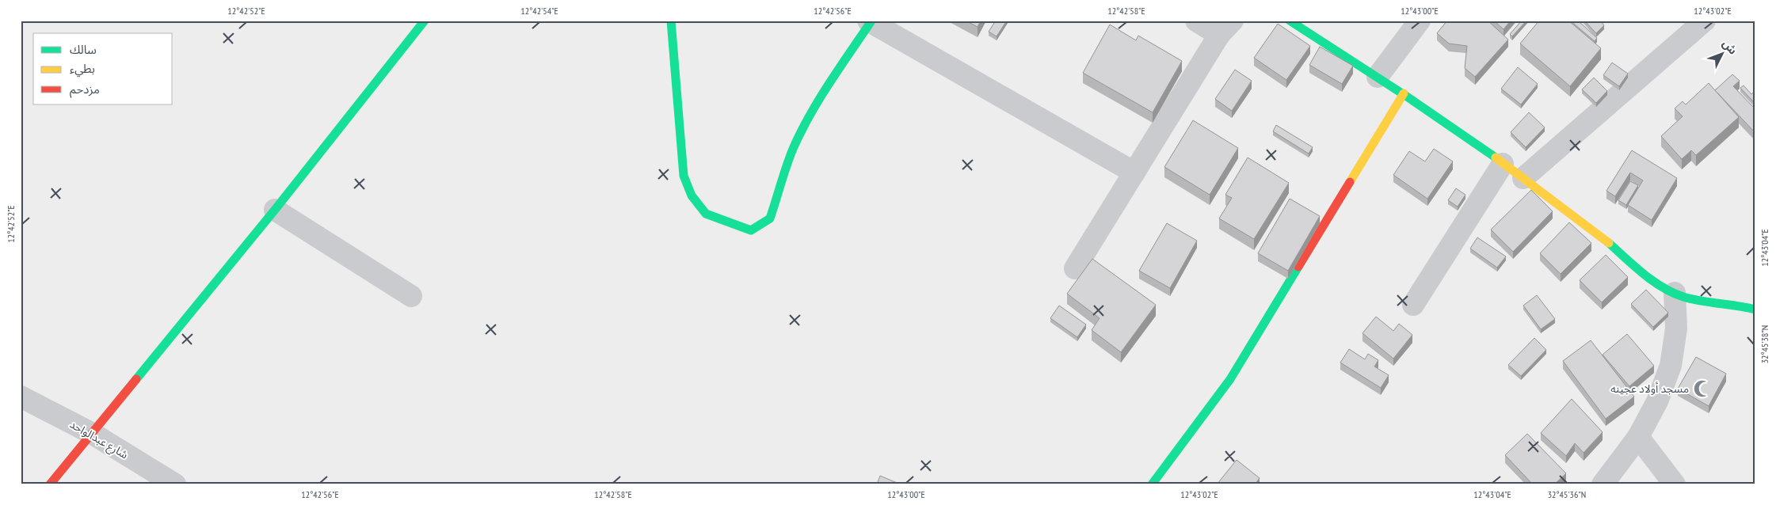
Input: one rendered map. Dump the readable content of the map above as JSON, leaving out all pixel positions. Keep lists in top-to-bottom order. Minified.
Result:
{"streets":{"street":["شارع عبدالواحد"]},"places":{"mosque":["مسجد أولاد عجينه"]},"legend":["سالك","بطيء","مزدحم"],"north":"top right","coordinates":["12°42'52\"E","12°42'54\"E","12°42'56\"E","12°42'58\"E","12°43'00\"E","12°43'02\"E","12°43'04\"E","32°45'38\"N","32°45'36\"N"]}
